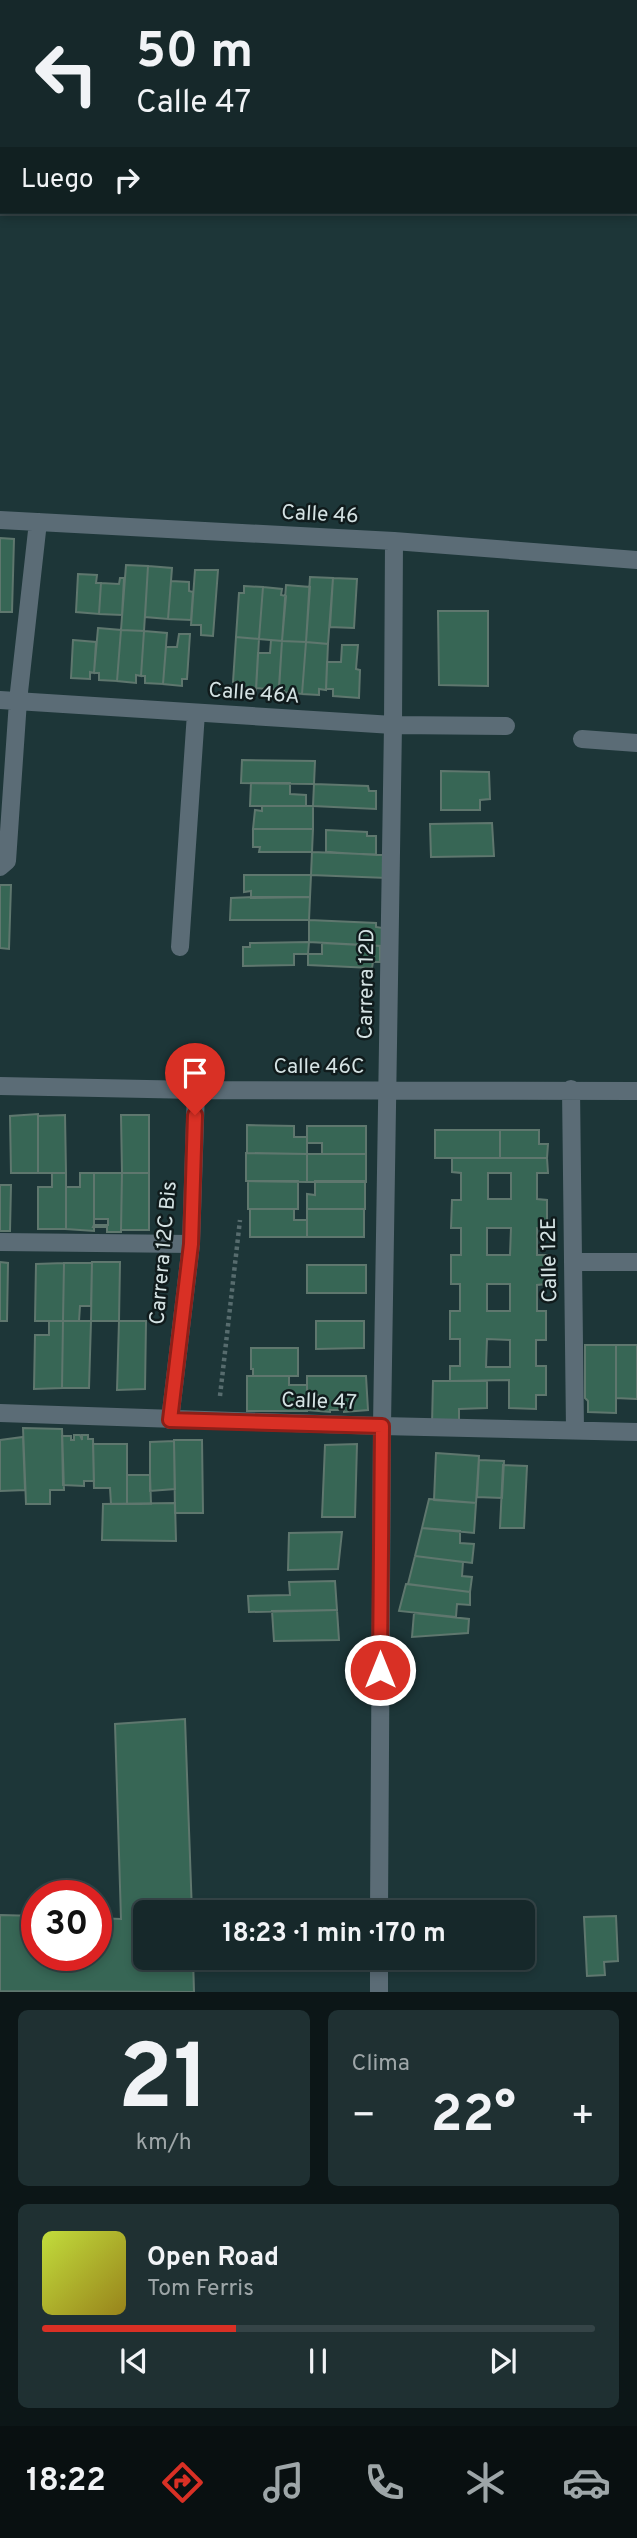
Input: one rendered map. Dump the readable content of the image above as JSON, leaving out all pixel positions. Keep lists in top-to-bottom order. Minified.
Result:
{"streets":{"street":["Calle 46","Calle 46A","Carrera 12D","Calle 46C","Carrera 12C Bis","Calle 12E","Calle 47"]},"crossings":[["Calle 46","Carrera 12D"],["Calle 46A","Carrera 12D"],["Carrera 12D","Calle 46C"],["Carrera 12D","Calle 47"],["Calle 46C","Carrera 12C Bis"],["Calle 46C","Calle 12E"],["Carrera 12C Bis","Calle 47"],["Calle 12E","Calle 47"]],"page":{"turn":["50 m","Calle 47"],"then":"Luego","limit":"30","trip":"18:23 · 1 min · 170 m","tile":[["21","km/h"],"Clima"],"heat":["−","22°","+"],"song":["Open Road","Tom Ferris"],"tabs":"18:22"}}
